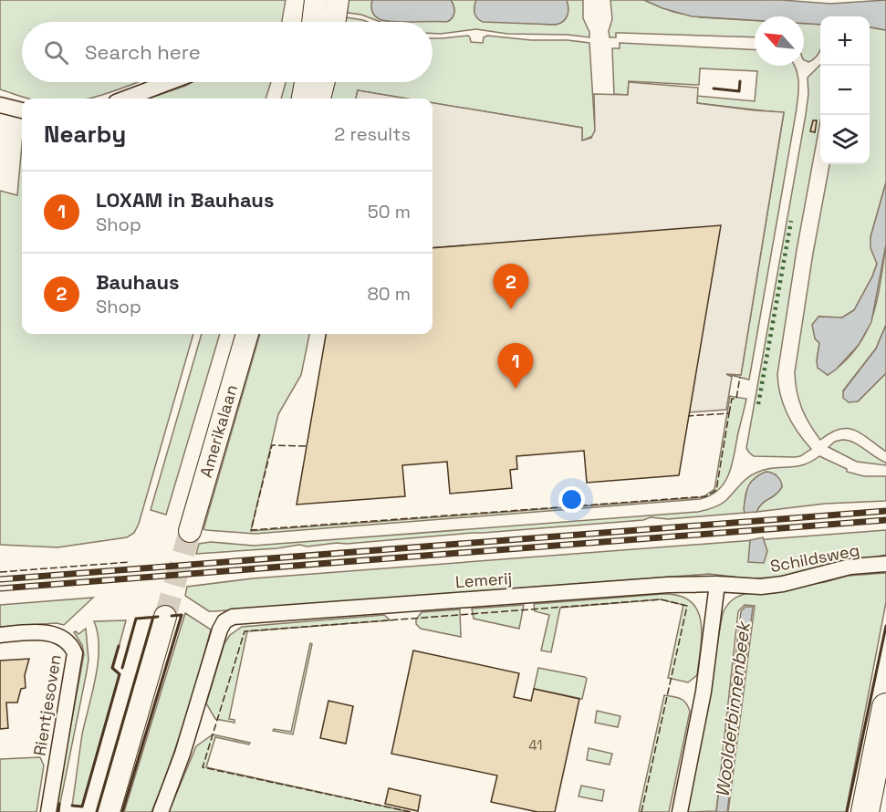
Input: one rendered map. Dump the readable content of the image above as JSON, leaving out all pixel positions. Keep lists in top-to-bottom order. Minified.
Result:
{"streets":{"main road":["Amerikalaan"],"street":["Schildsweg","Lemerij","Rientjesoven"]},"crossings":[["Schildsweg","Lemerij"]],"water":["Woolderbinnenbeek"],"house_numbers":["41"],"north":"top left","page":{"map_buttons":["+","−"],"search":"Search here","heading":["Nearby","2 results"],"list":[{"mark":"1","name":"LOXAM in Bauhaus","note":"Shop","value":"50 m"},{"mark":"2","name":"Bauhaus","note":"Shop","value":"80 m"}],"pins":["2","1"]}}
